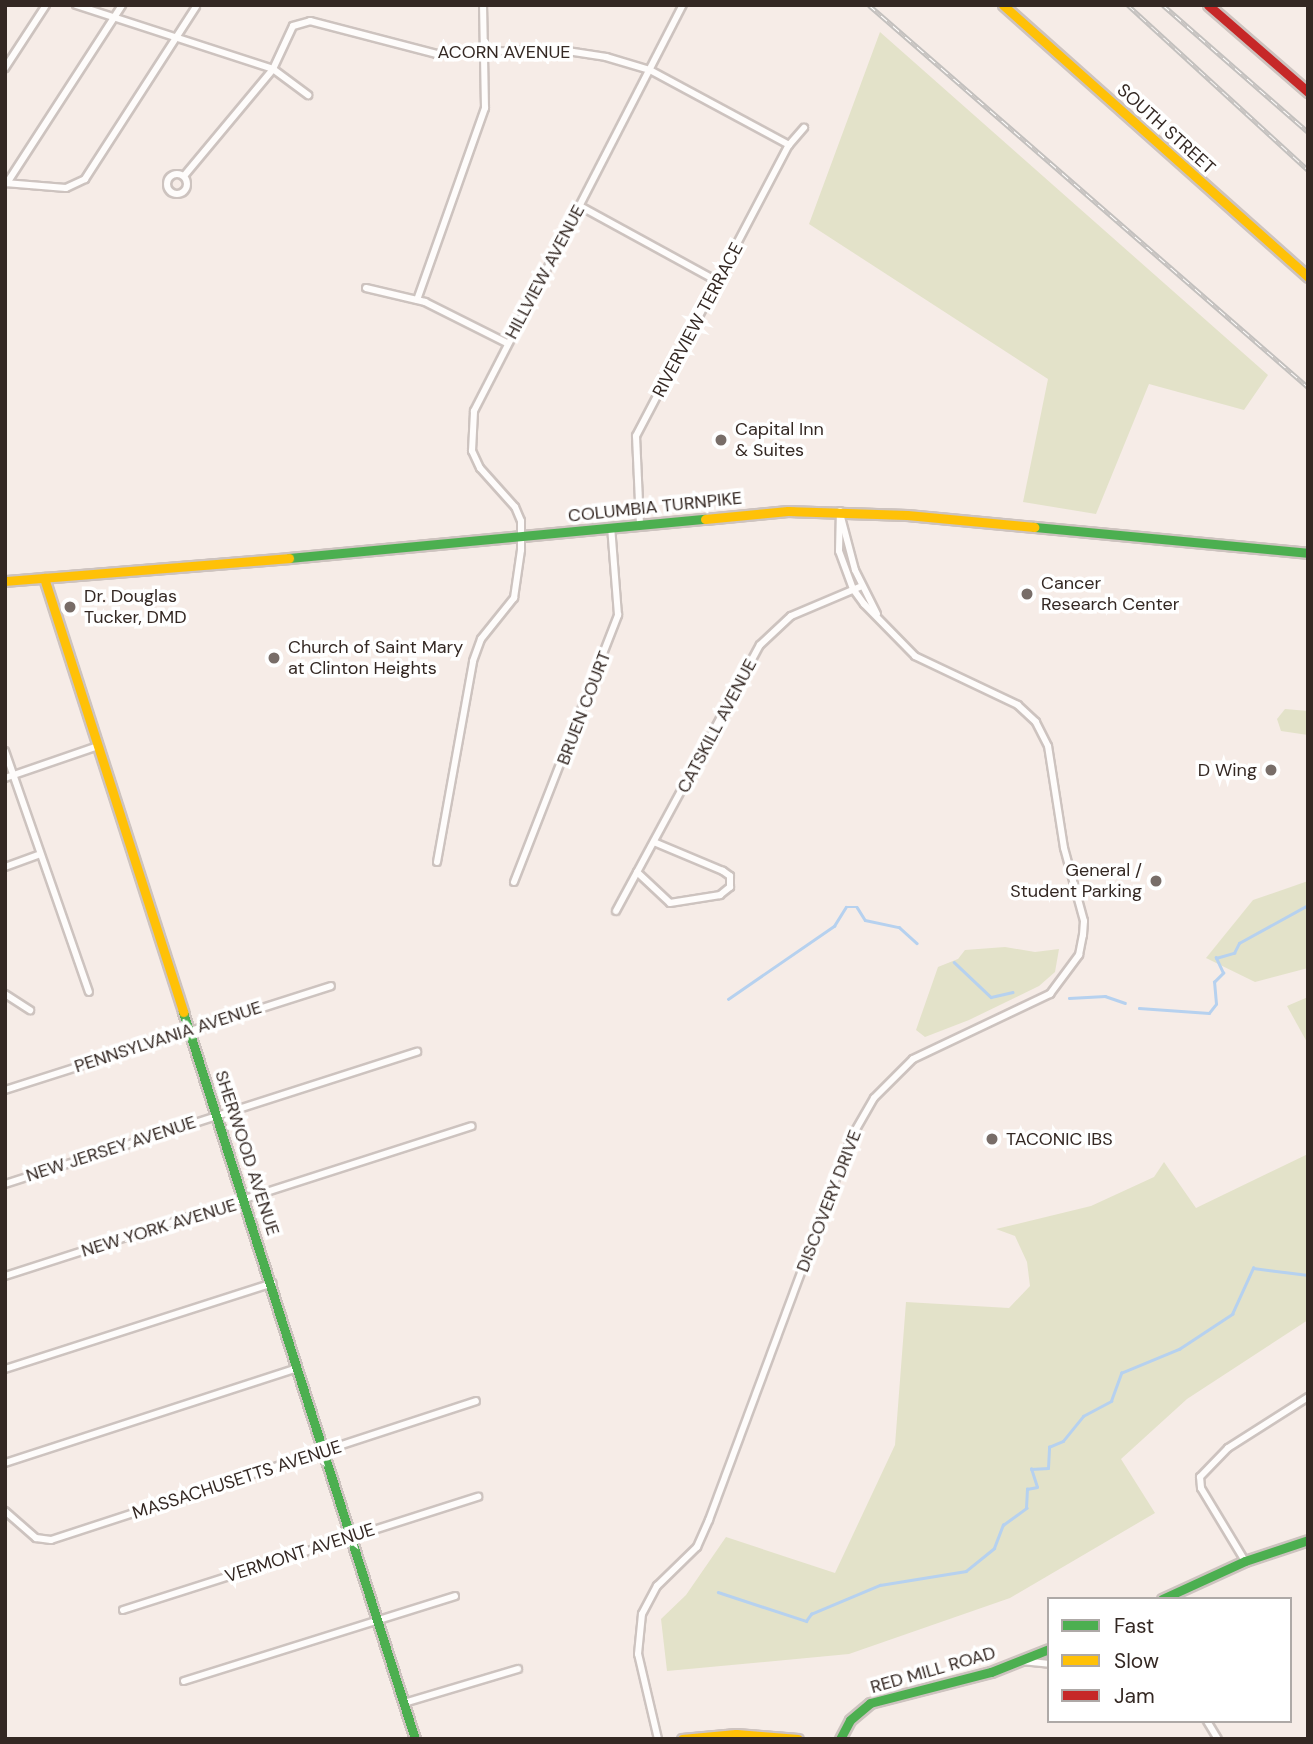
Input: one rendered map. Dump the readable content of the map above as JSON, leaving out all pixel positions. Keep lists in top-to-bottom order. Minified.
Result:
{"streets":{"main road":["SOUTH STREET","COLUMBIA TURNPIKE","SHERWOOD AVENUE","RED MILL ROAD"],"street":["ACORN AVENUE","HILLVIEW AVENUE","RIVERVIEW TERRACE","BRUEN COURT","CATSKILL AVENUE","PENNSYLVANIA AVENUE","NEW JERSEY AVENUE","DISCOVERY DRIVE","NEW YORK AVENUE","MASSACHUSETTS AVENUE","VERMONT AVENUE"]},"crossings":[["ACORN AVENUE","HILLVIEW AVENUE"],["ACORN AVENUE","RIVERVIEW TERRACE"],["HILLVIEW AVENUE","COLUMBIA TURNPIKE"],["RIVERVIEW TERRACE","COLUMBIA TURNPIKE"],["COLUMBIA TURNPIKE","BRUEN COURT"],["COLUMBIA TURNPIKE","SHERWOOD AVENUE"],["COLUMBIA TURNPIKE","DISCOVERY DRIVE"],["CATSKILL AVENUE","DISCOVERY DRIVE"],["PENNSYLVANIA AVENUE","SHERWOOD AVENUE"],["NEW JERSEY AVENUE","SHERWOOD AVENUE"],["SHERWOOD AVENUE","NEW YORK AVENUE"],["SHERWOOD AVENUE","MASSACHUSETTS AVENUE"],["SHERWOOD AVENUE","VERMONT AVENUE"]],"places":["Capital Inn & Suites","Cancer Research Center","Dr. Douglas Tucker, DMD","Church of Saint Mary at Clinton Heights","D Wing","General / Student Parking","TACONIC IBS"],"legend":["Fast","Slow","Jam"]}
